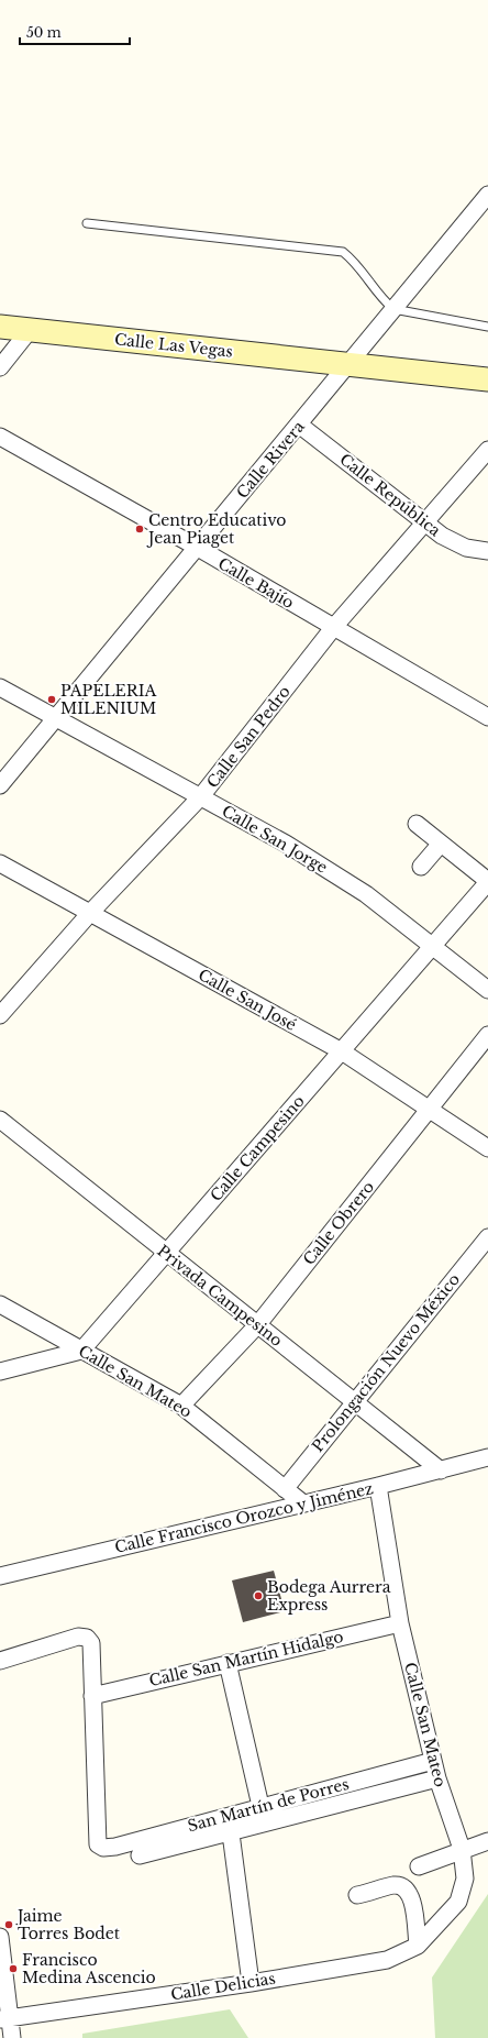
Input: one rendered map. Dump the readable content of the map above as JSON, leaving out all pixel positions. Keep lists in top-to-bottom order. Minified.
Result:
{"streets":{"street":["Calle Las Vegas","Calle Rivera","Calle República","Calle Bajío","Calle San Pedro","Calle San Jorge","Calle San José","Calle Campesino","Calle Obrero","Privada Campesino","Prolongación Nuevo México","Calle San Mateo","Calle Francisco Orozco y Jiménez","Calle San Martín Hidalgo","San Martín de Porres","Calle Delicias"]},"crossings":[["Calle Las Vegas","Calle Rivera"],["Calle Rivera","Calle República"],["Calle Rivera","Calle Bajío"],["Calle Rivera","Calle San Jorge"],["Calle República","Calle San Pedro"],["Calle Bajío","Calle San Pedro"],["Calle San Pedro","Calle San Jorge"],["Calle San Pedro","Calle San José"],["Calle San Jorge","Calle Campesino"],["Calle San José","Calle Campesino"],["Calle San José","Calle Obrero"],["Calle Campesino","Privada Campesino"],["Calle Campesino","Calle San Mateo"],["Calle Obrero","Privada Campesino"],["Calle Obrero","Calle San Mateo"],["Privada Campesino","Prolongación Nuevo México"],["Privada Campesino","Calle Francisco Orozco y Jiménez"],["Prolongación Nuevo México","Calle San Mateo"],["Calle San Mateo","Calle Francisco Orozco y Jiménez"],["Calle San Mateo","Calle San Martín Hidalgo"],["Calle San Mateo","San Martín de Porres"],["Calle San Mateo","Calle Delicias"],["Calle San Martín Hidalgo","San Martín de Porres"]],"places":["Centro Educativo Jean Piaget","PAPELERIA MILENIUM","Bodega Aurrera Express","Jaime Torres Bodet","Francisco Medina Ascencio"],"scale_bar":"50 m"}
